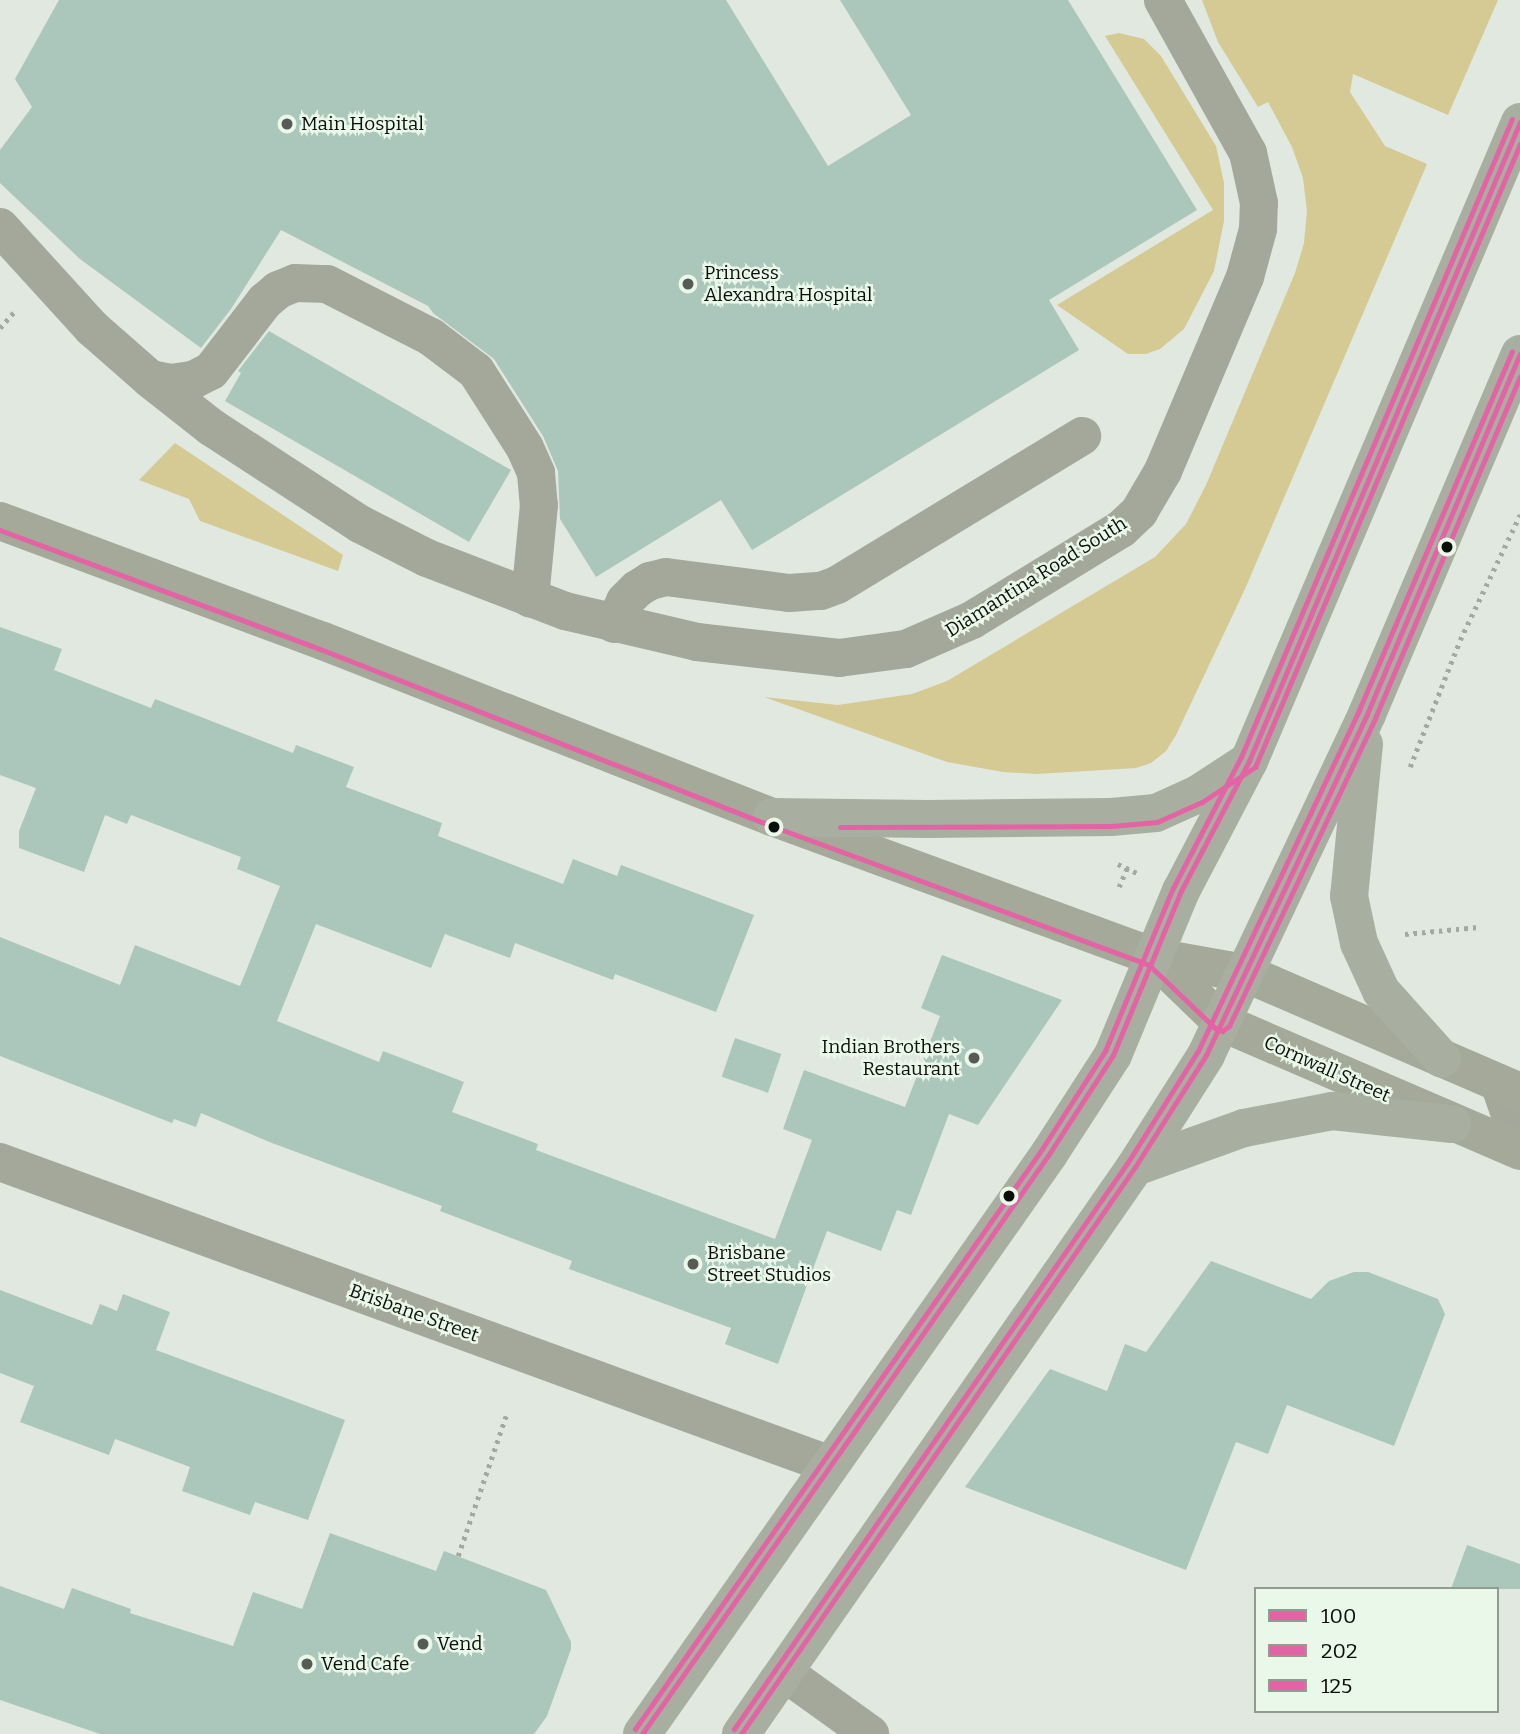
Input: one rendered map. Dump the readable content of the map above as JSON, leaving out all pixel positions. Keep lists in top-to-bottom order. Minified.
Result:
{"streets":{"main road":["Cornwall Street"],"street":["Diamantina Road South","Brisbane Street"]},"places":["Main Hospital","Princess Alexandra Hospital","Indian Brothers Restaurant","Brisbane Street Studios","Vend","Vend Cafe"],"lines":["transit line 125","transit line 100","transit line 202"],"legend":["100","202","125"]}
